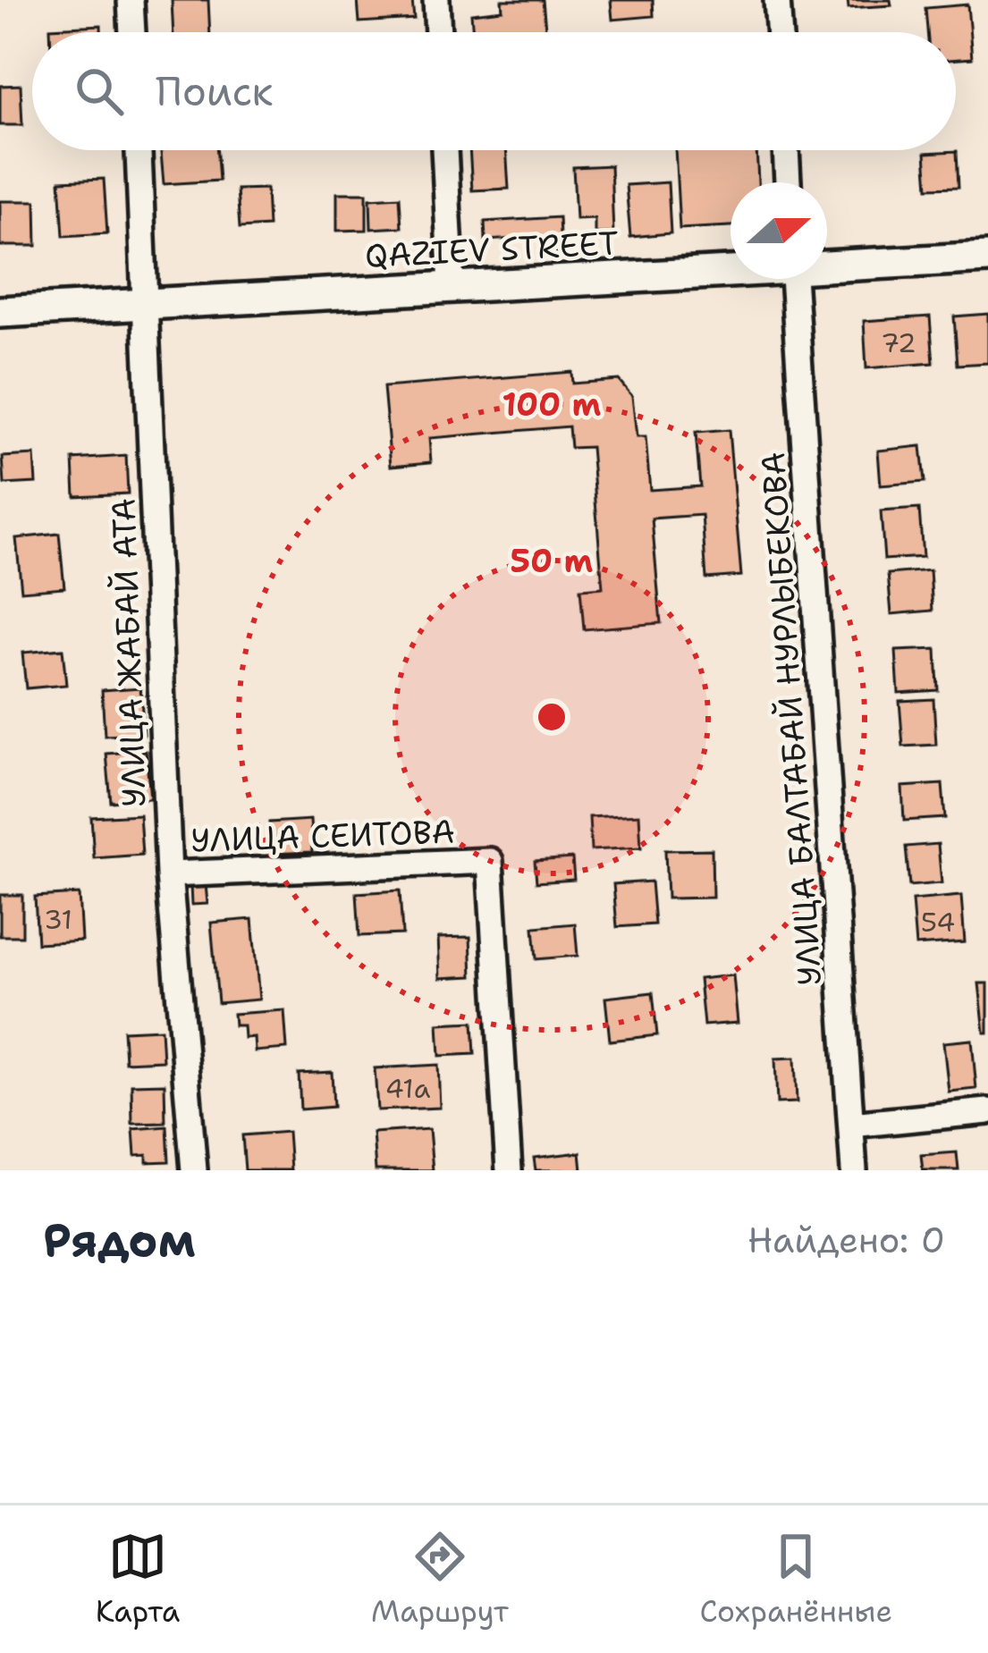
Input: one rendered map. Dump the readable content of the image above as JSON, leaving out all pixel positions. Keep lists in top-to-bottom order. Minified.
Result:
{"streets":{"street":["QAZIEV STREET","УЛИЦА ЖАБАЙ АТА","УЛИЦА БАЛТАБАЙ НУРЛЫБЕКОВА","УЛИЦА СЕИТОВА"]},"crossings":[["QAZIEV STREET","УЛИЦА ЖАБАЙ АТА"],["УЛИЦА ЖАБАЙ АТА","УЛИЦА СЕИТОВА"]],"house_numbers":["72","31","54","41а"],"north":"right","page":{"search":"Поиск","heading":["Рядом","Найдено: 0"],"nav":["Карта","Маршрут","Сохранённые"]},"rings":["100 m","50 m"]}
